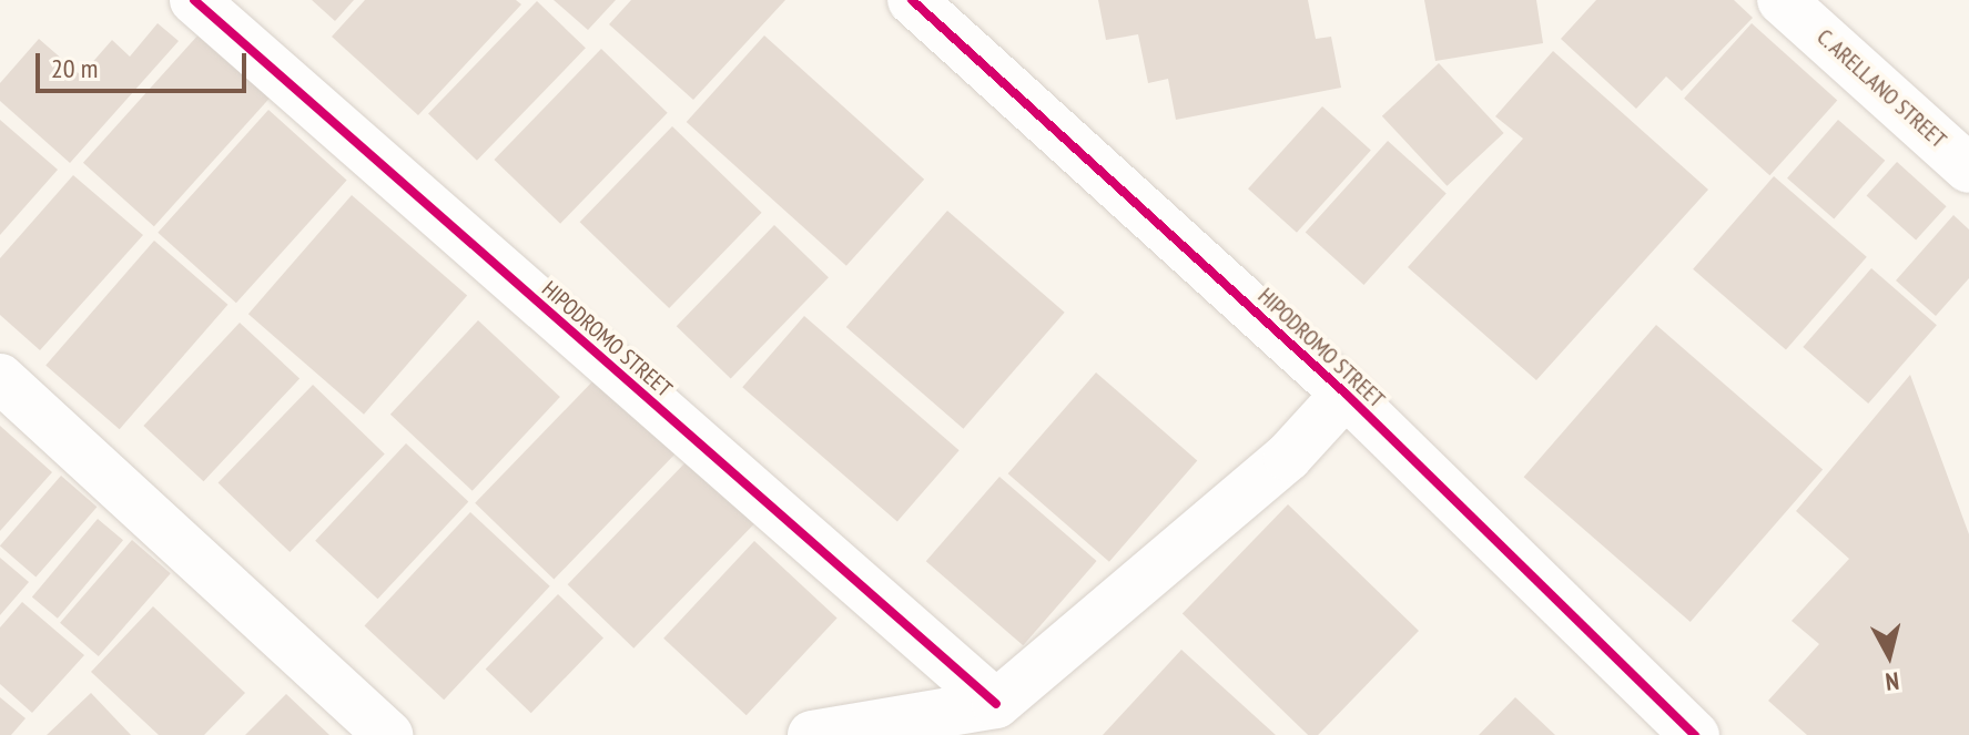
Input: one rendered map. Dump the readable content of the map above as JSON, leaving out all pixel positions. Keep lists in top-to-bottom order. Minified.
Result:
{"streets":{"street":["C. ARELLANO STREET","HIPODROMO STREET"]},"scale_bar":"20 m","north":"bottom"}
